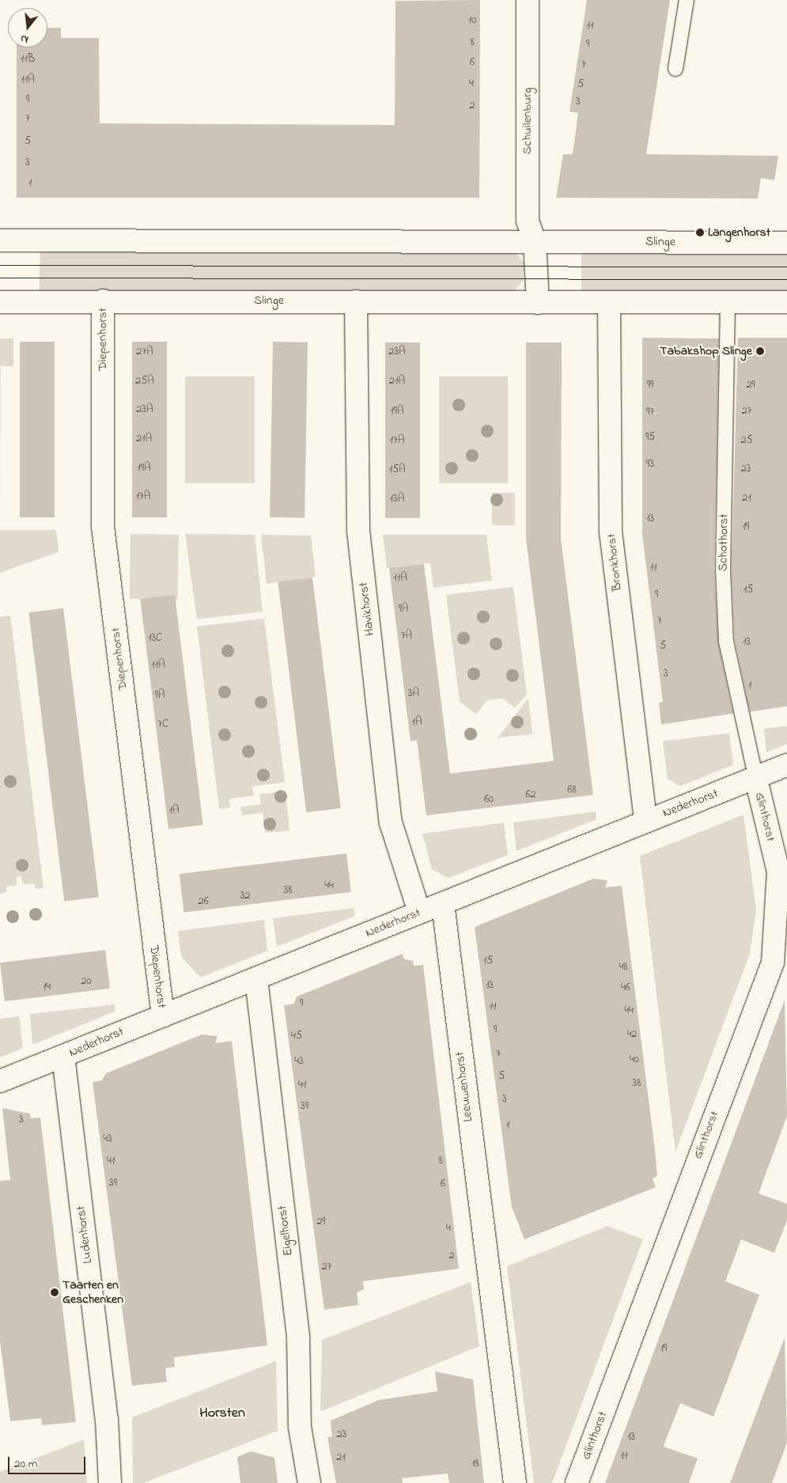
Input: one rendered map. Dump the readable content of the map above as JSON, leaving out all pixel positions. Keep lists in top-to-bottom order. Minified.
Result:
{"streets":{"street":["Schuilenburg","Slinge","Diepenhorst","Bronkhorst","Havikhorst","Nederhorst","Glinthorst","Leeuwenhorst","Eigelhorst","Ludenhorst"],"lane":["Schothorst"]},"crossings":[["Schuilenburg","Slinge"],["Slinge","Diepenhorst"],["Slinge","Schothorst"],["Slinge","Bronkhorst"],["Slinge","Havikhorst"],["Diepenhorst","Nederhorst"],["Schothorst","Nederhorst"],["Schothorst","Glinthorst"],["Bronkhorst","Nederhorst"],["Havikhorst","Nederhorst"],["Nederhorst","Glinthorst"],["Nederhorst","Leeuwenhorst"],["Nederhorst","Eigelhorst"],["Nederhorst","Ludenhorst"]],"districts":["Horsten"],"places":["Langenhorst","Tabakshop Slinge","Taarten en Geschenken"],"house_numbers":["10","11","8","9","11B","6","7","11A","4","5","9","3","2","7","5","3","1","27A","23A","25A","21A","99","29","23A","19A","27","97","95","21A","17A","25","93","19A","23","15A","17A","21","13A","13","19","11","11A","15","9","9A","7","7A","13C","13","5","11A","3","1","3A","9A","1A","7C","68","62","60","1A","44","38","32","26","15","48","20","13","14","46","9","11","44","9","42","45","7","40","43","5","38","41","3","39","3","1","43","41","8","39","6","29","4","2","27","19","23","13","11","21","18"],"scale_bar":"20 m","north":"bottom"}
